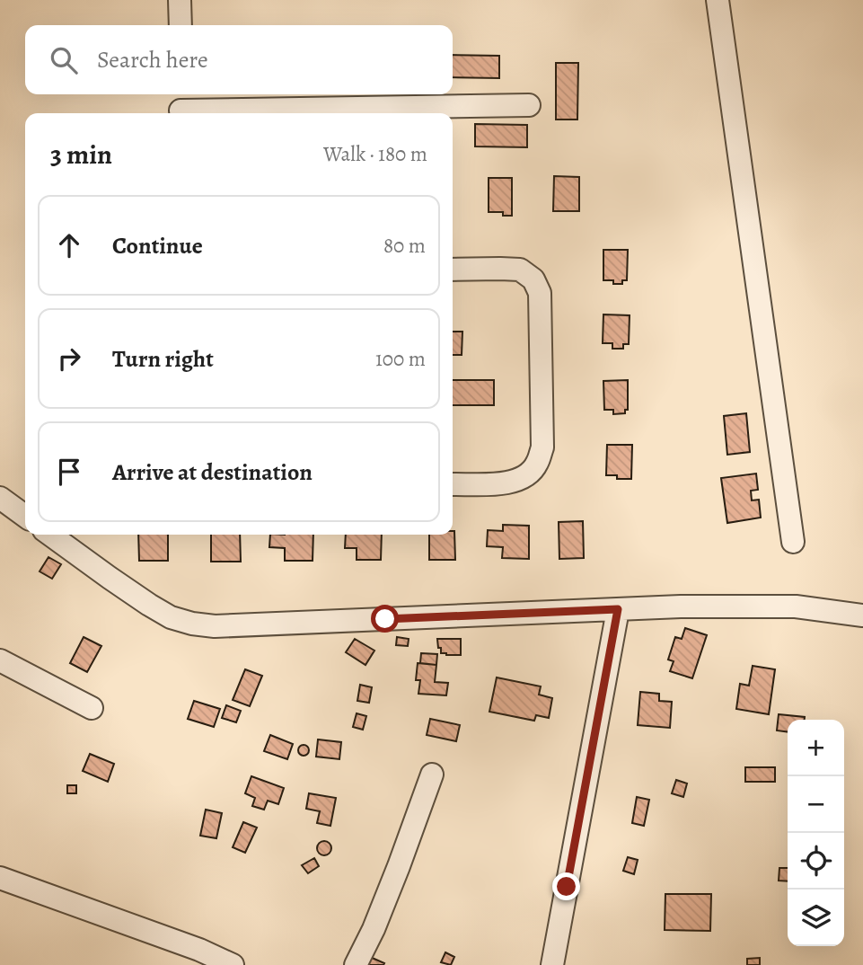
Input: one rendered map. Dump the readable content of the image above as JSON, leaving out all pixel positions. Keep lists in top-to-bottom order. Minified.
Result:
{"page":{"search":"Search here","heading":["3 min","Walk · 180 m"],"list":[["Continue","80 m"],["Turn right","100 m"],"Arrive at destination"],"map_buttons":["+","−"]}}
